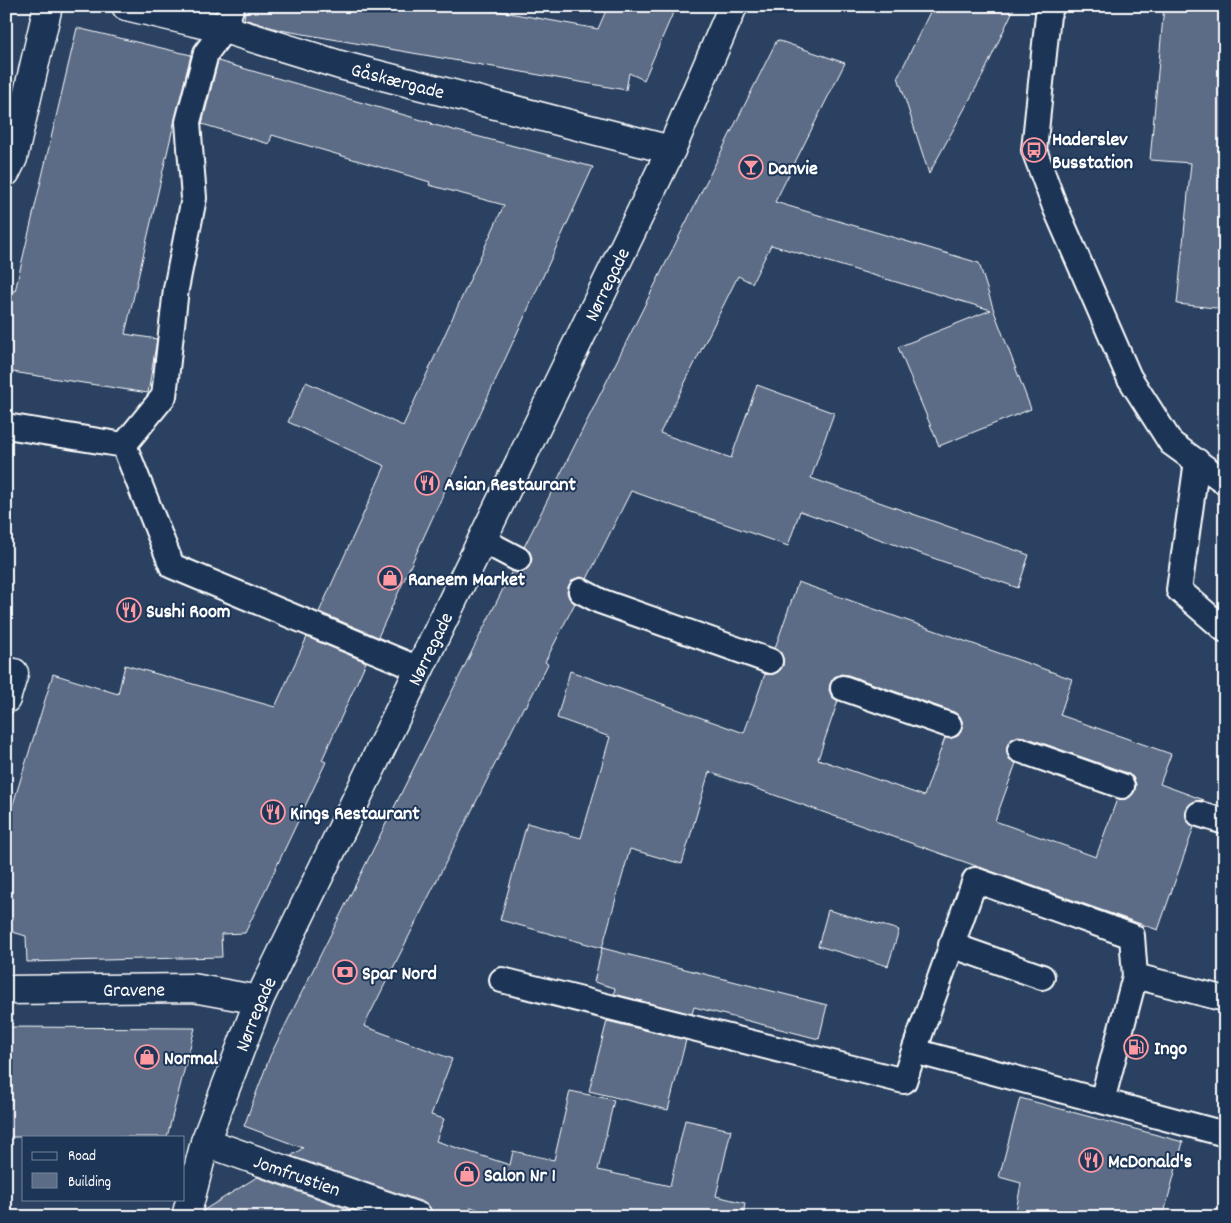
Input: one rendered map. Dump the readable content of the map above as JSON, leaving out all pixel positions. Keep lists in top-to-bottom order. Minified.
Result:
{"streets":{"street":["Gåskærgade","Nørregade","Gravene","Jomfrustien"]},"crossings":[["Gåskærgade","Nørregade"],["Nørregade","Gravene"],["Nørregade","Jomfrustien"]],"places":{"bus stop":["Haderslev Busstation"],"bar":["Danvie"],"restaurant":["Asian Restaurant","Sushi Room","Kings Restaurant","McDonald's"],"shop":["Raneem Market","Normal","Salon Nr 1"],"bank":["Spar Nord"],"fuel station":["Ingo"]},"legend":["Road","Building"]}
